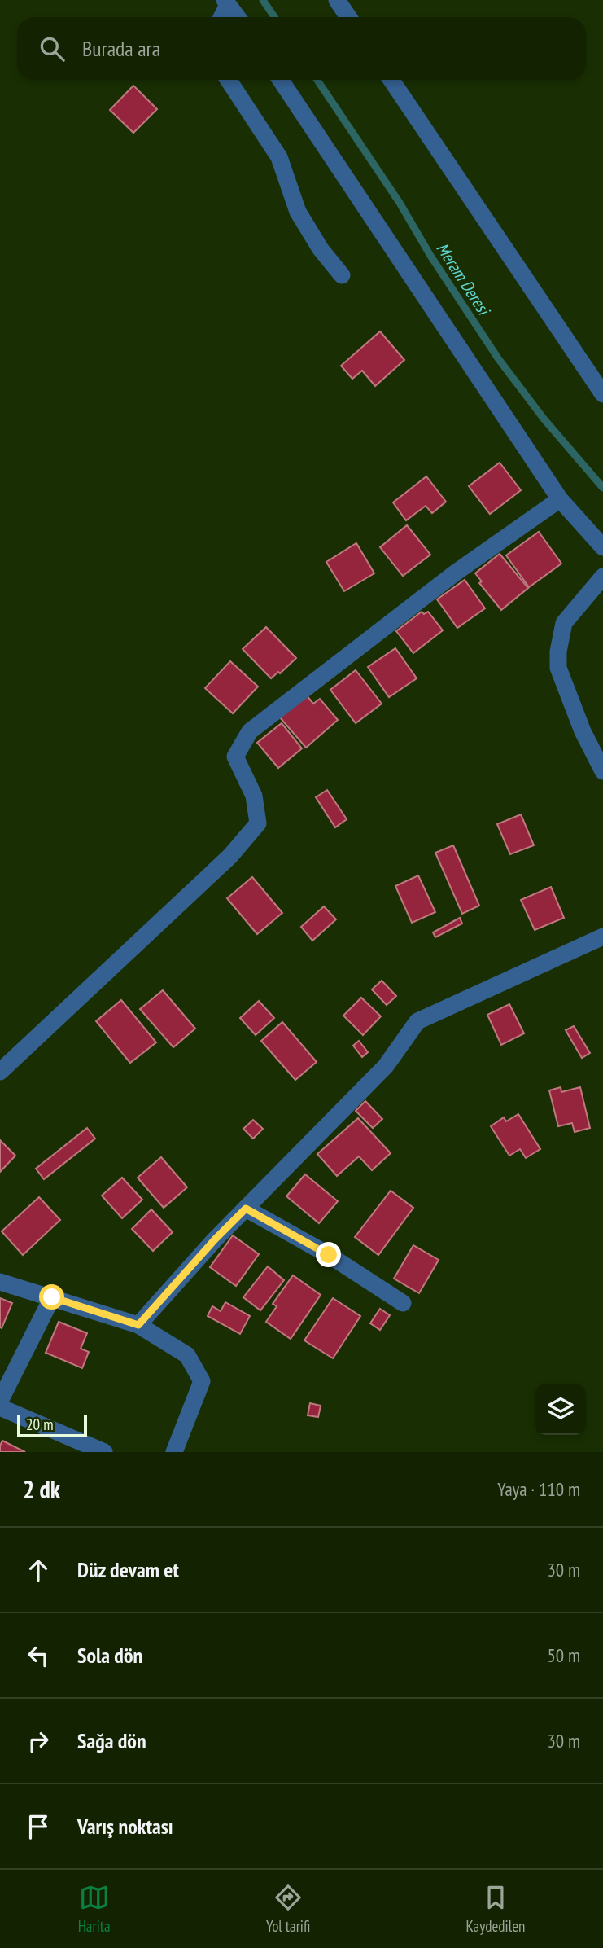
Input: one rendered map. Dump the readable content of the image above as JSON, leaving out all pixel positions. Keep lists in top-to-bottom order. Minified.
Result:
{"water":["Meram Deresi"],"scale_bar":"20 m","page":{"search":"Burada ara","scale":"20 m","heading":["2 dk","Yaya · 110 m"],"list":[["Düz devam et","30 m"],["Sola dön","50 m"],["Sağa dön","30 m"],"Varış noktası"],"nav":["Harita","Yol tarifi","Kaydedilen"]}}
